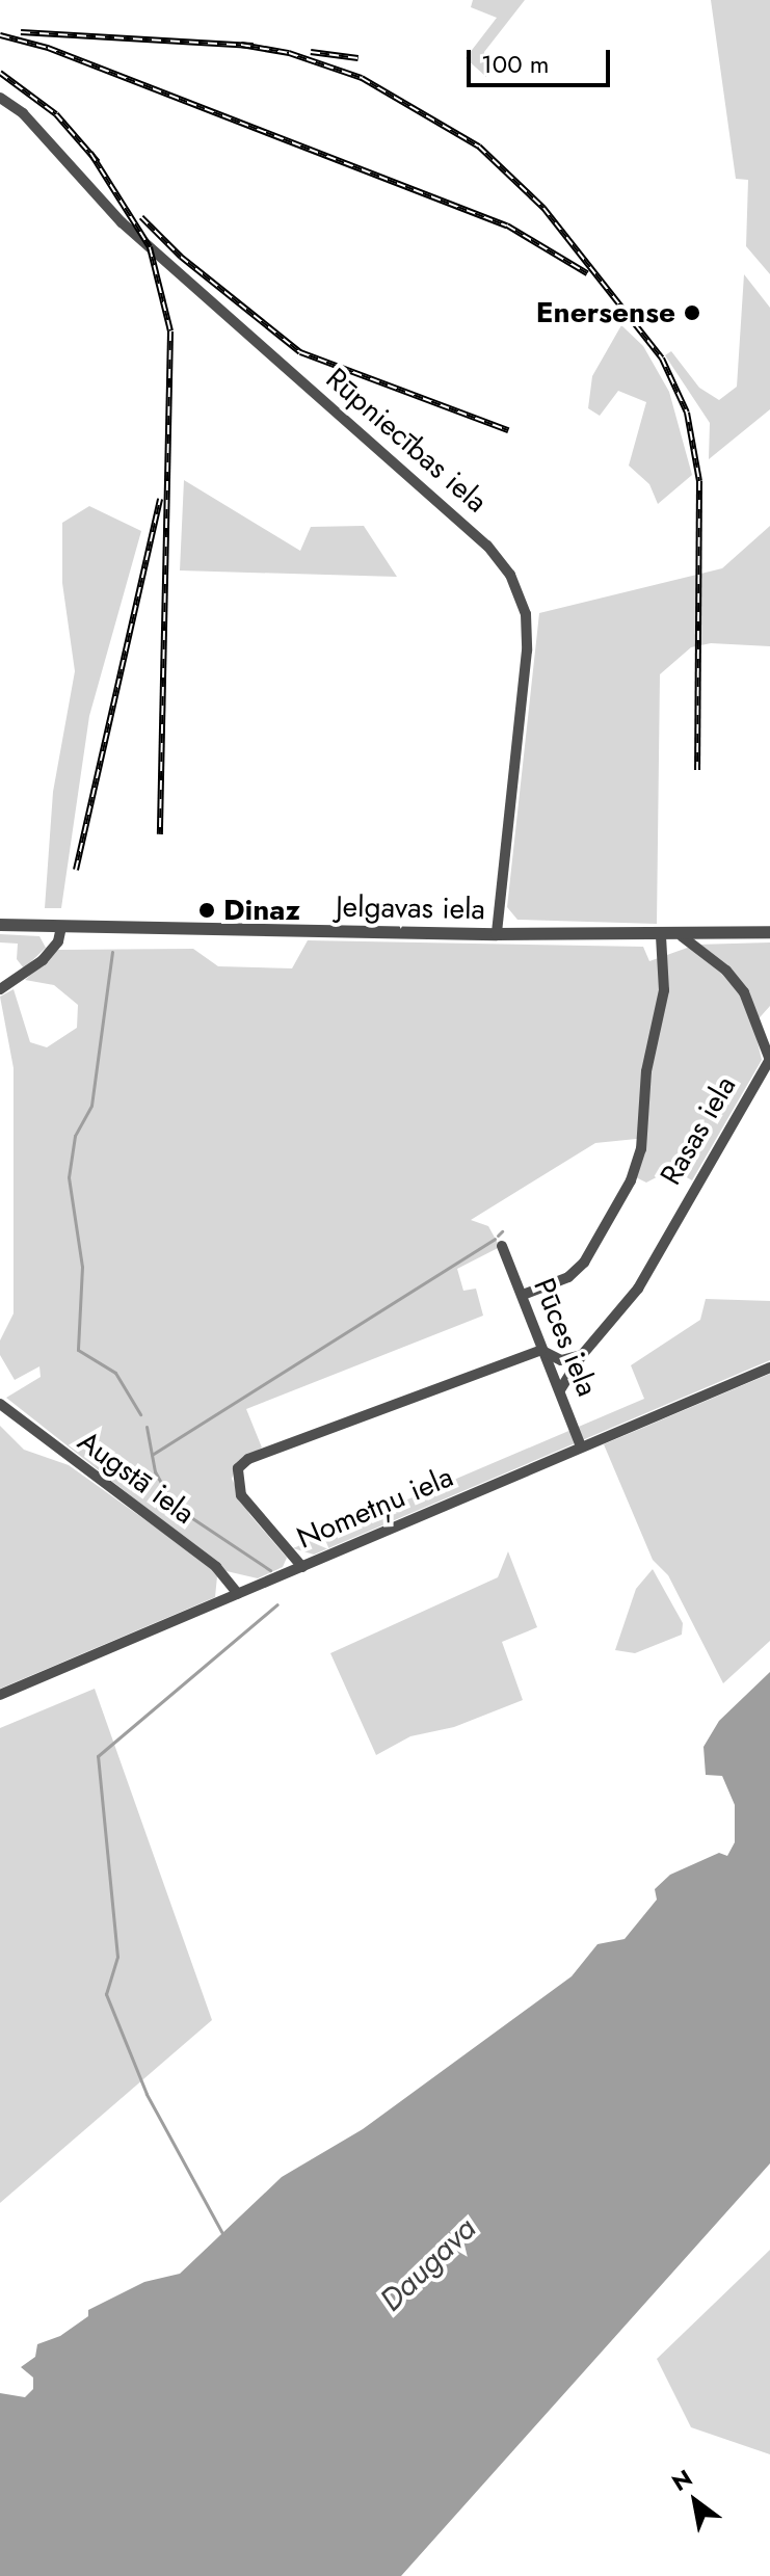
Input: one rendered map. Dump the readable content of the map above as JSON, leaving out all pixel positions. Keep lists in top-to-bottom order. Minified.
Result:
{"streets":{"street":["Rūpniecības iela","Jelgavas iela","Rasas iela","Pūces iela","Augstā iela","Nometņu iela"]},"crossings":[["Rūpniecības iela","Jelgavas iela"],["Jelgavas iela","Rasas iela"],["Rasas iela","Pūces iela"],["Pūces iela","Nometņu iela"],["Augstā iela","Nometņu iela"]],"water":["Daugava"],"places":["Enersense","Dinaz"],"scale_bar":"100 m","north":"top left"}
